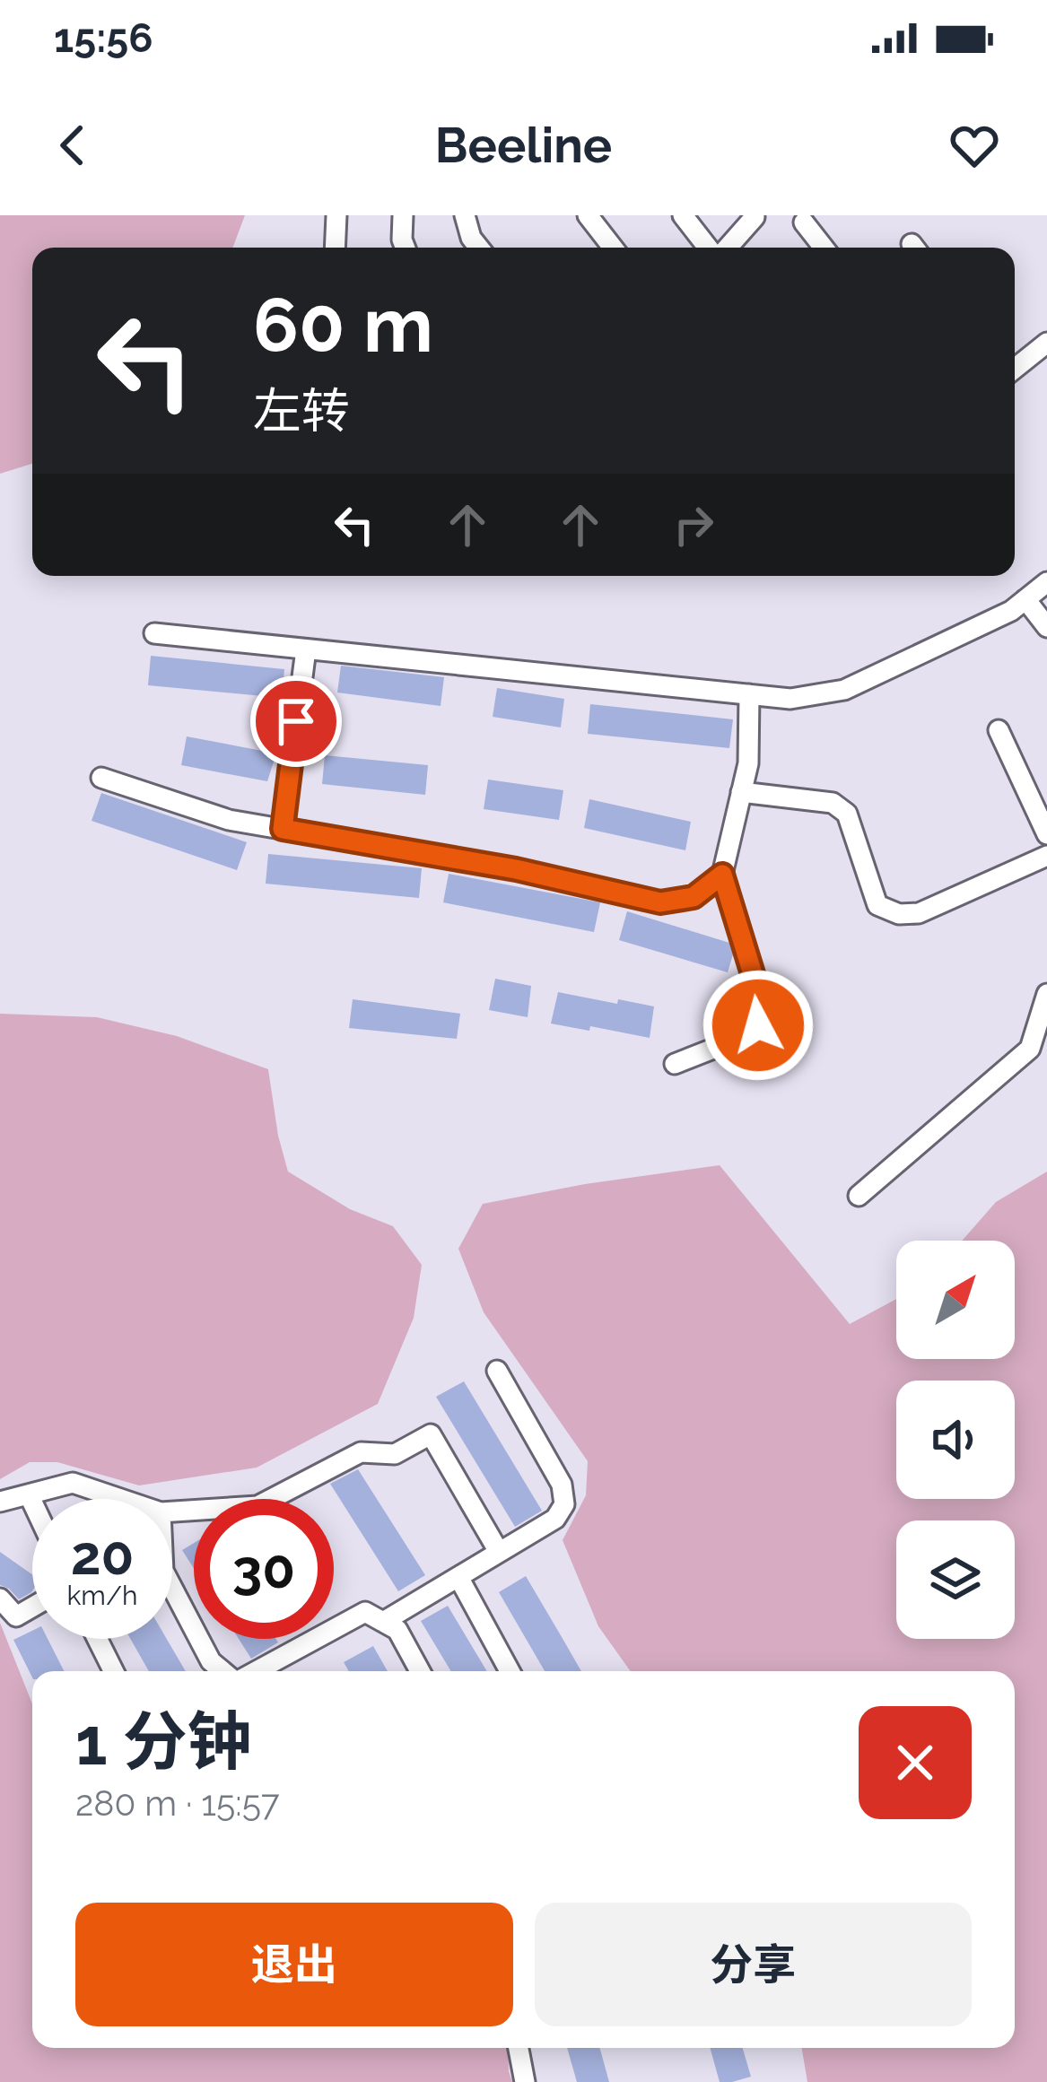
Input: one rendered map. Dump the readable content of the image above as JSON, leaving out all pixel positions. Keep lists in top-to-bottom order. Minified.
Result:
{"north":"top right","page":{"status":"15:56","header":"Beeline","turn":["60 m","左转"],"speed":"20 km/h","limit":"30","heading":["1 分钟","280 m · 15:57"],"buttons":["退出","分享"]}}
